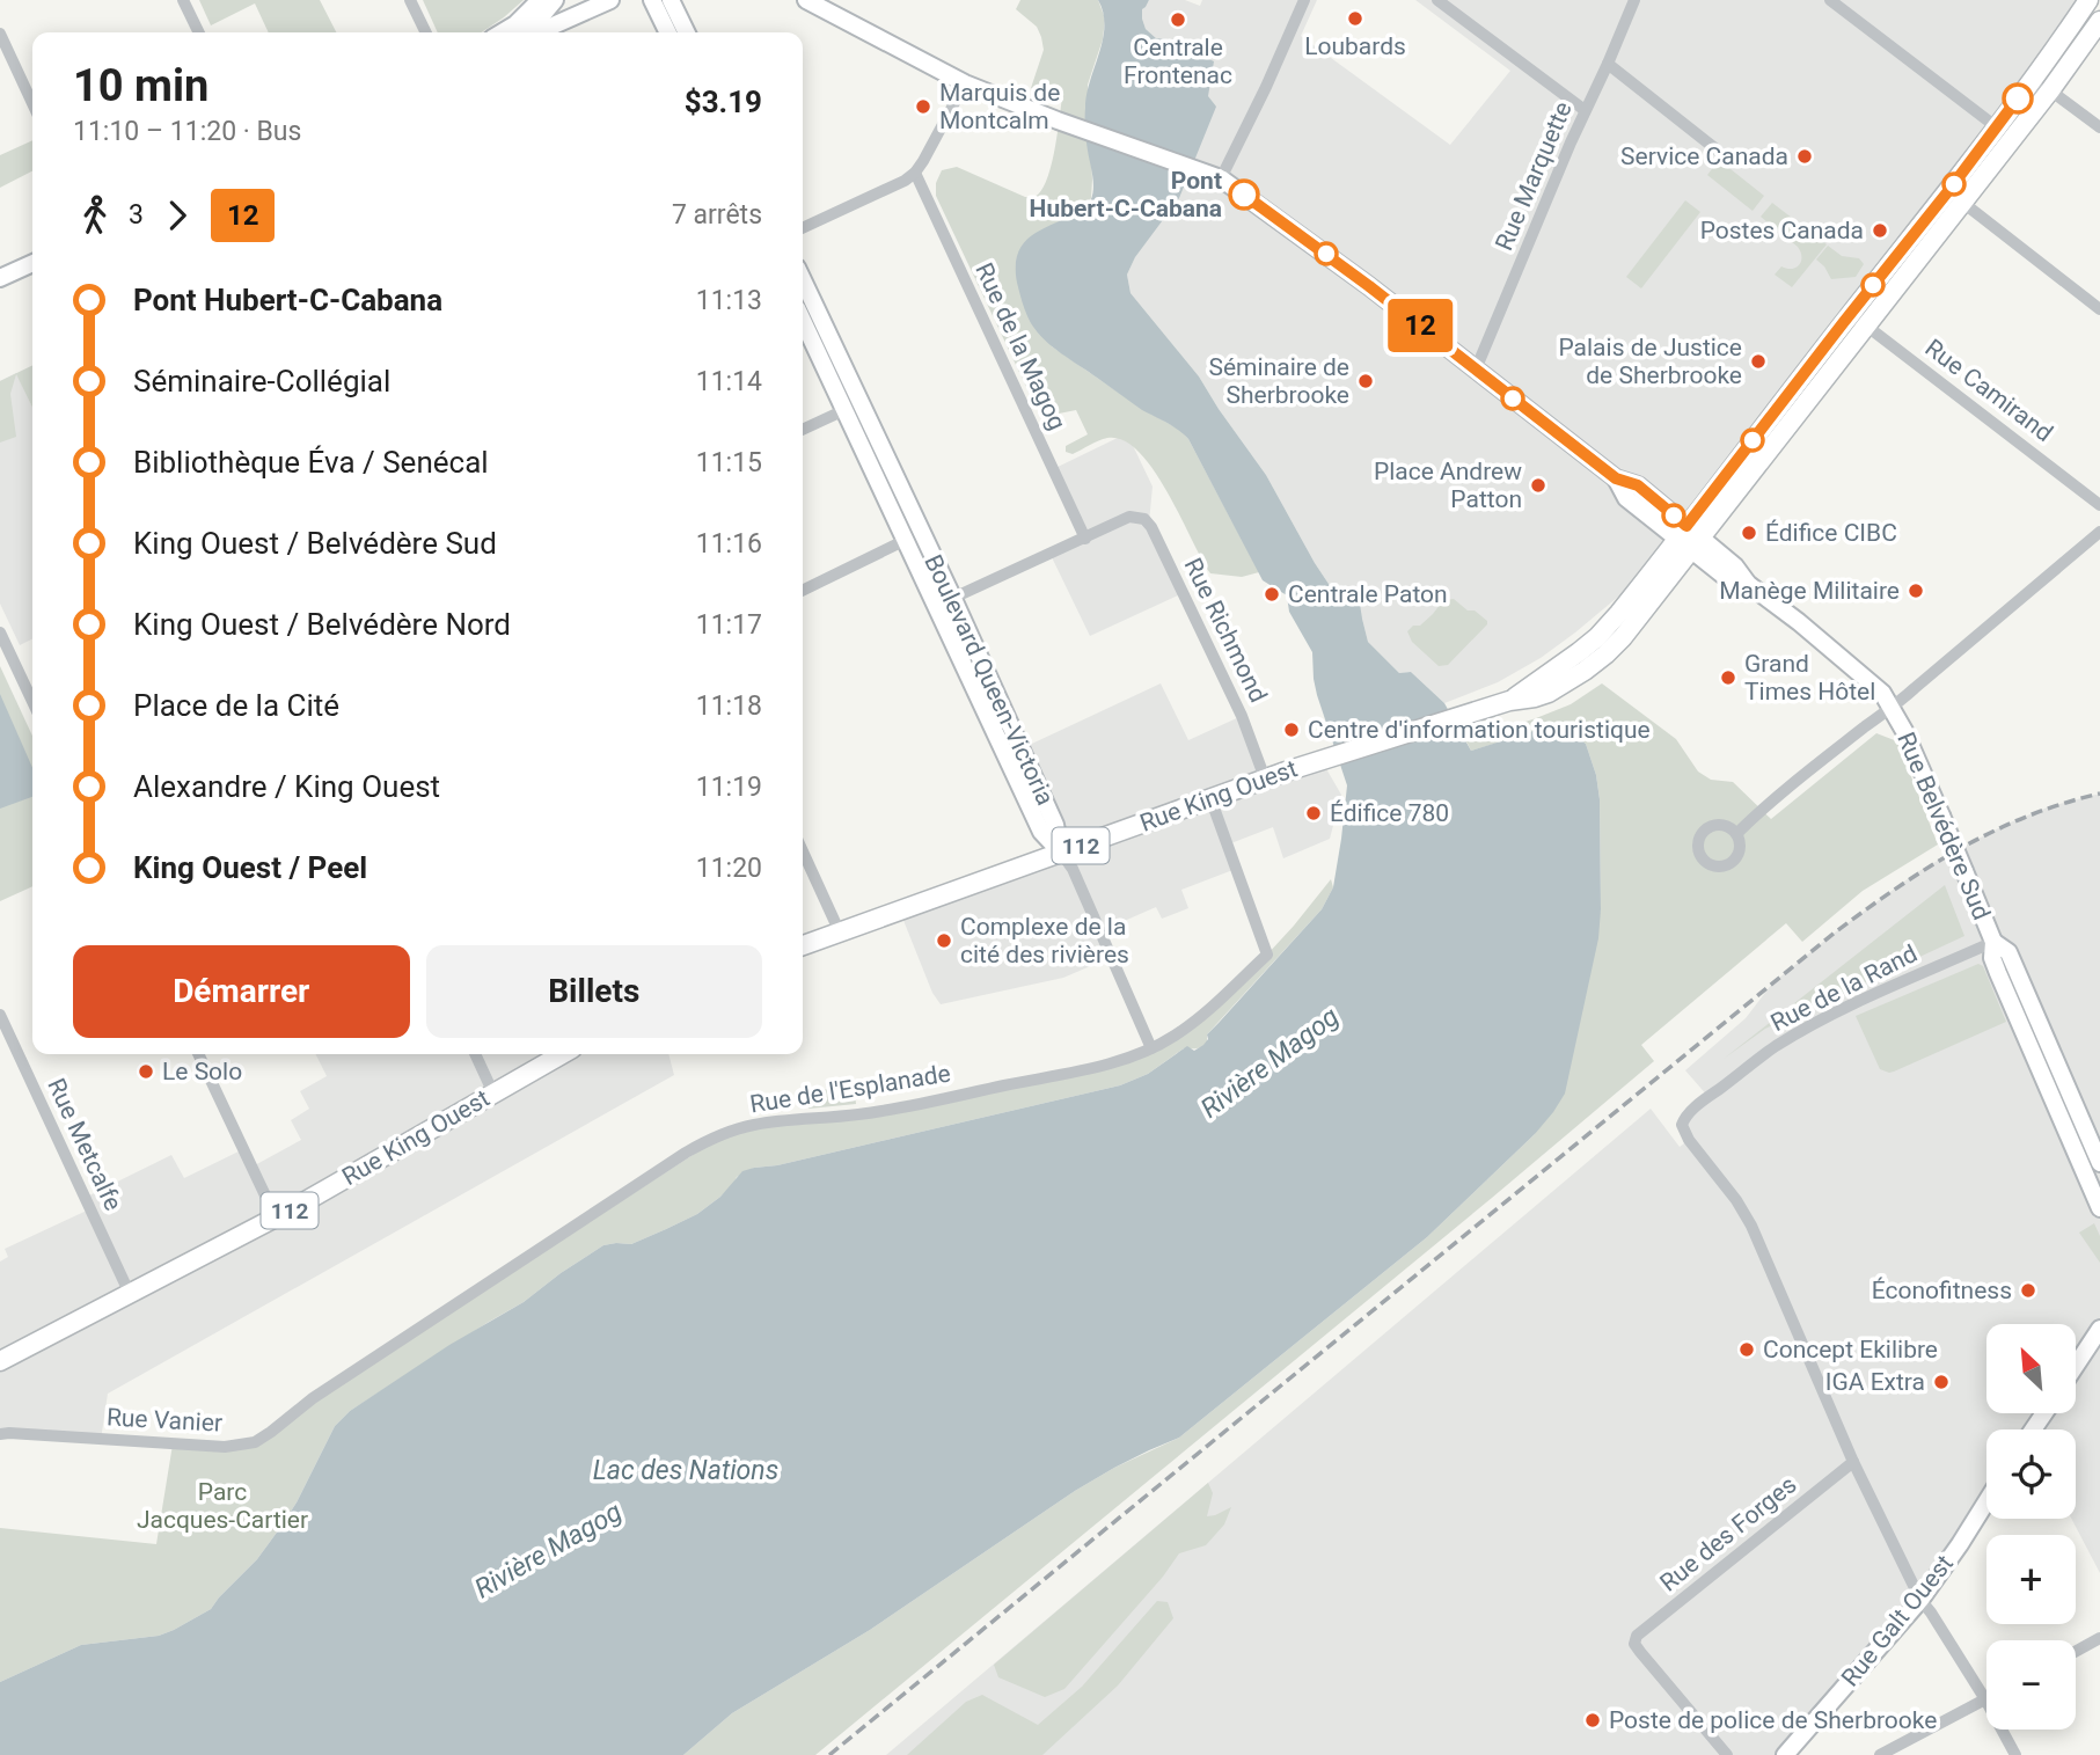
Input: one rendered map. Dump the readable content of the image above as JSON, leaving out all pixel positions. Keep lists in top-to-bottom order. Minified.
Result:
{"streets":{"main road":["Boulevard Queen-Victoria","Rue King Ouest","Rue Belvédère Sud","112","Rue Galt Ouest"],"street":["Rue Marquette","Rue de la Magog","Rue Camirand","Rue Richmond","Rue de la Rand","Rue de l'Esplanade","Rue Metcalfe","Rue Vanier","Rue des Forges"]},"crossings":[["Rue Marquette","Rue Belvédère Sud"],["Rue de la Magog","Rue Richmond"],["Rue Camirand","112"],["Rue Richmond","Rue King Ouest"],["Boulevard Queen-Victoria","Rue King Ouest"],["Rue King Ouest","Rue Belvédère Sud"],["Rue King Ouest","112"],["Rue King Ouest","Rue de l'Esplanade"],["Rue King Ouest","Rue Metcalfe"],["Rue Belvédère Sud","112"],["Rue Belvédère Sud","Rue de la Rand"],["Rue de la Rand","Rue des Forges"],["Rue de l'Esplanade","Rue Vanier"]],"water":["Rivière Magog","Lac des Nations"],"parks":["Parc Jacques-Cartier"],"places":["Loubards","Centrale Frontenac","Marquis de Montcalm","Service Canada","Pont Hubert-C-Cabana","Postes Canada","Palais de Justice de Sherbrooke","Séminaire de Sherbrooke","Place Andrew Patton","Édifice CIBC","Manège Militaire","Centrale Paton","Grand Times Hôtel","Centre d'information touristique","Édifice 780","Complexe de la cité des rivières","Le Solo","Éconofitness","Concept Ekilibre","IGA Extra","Poste de police de Sherbrooke"],"lines":["bus line 12"],"north":"top left","page":{"on_map":"12","heading":["10 min","11:10 – 11:20 · Bus","$3.19"],"legs":["3","12","7 arrêts"],"list":[{"name":"Pont Hubert-C-Cabana","value":"11:13"},{"name":"Séminaire-Collégial","value":"11:14"},{"name":"Bibliothèque Éva / Senécal","value":"11:15"},{"name":"King Ouest / Belvédère Sud","value":"11:16"},{"name":"King Ouest / Belvédère Nord","value":"11:17"},{"name":"Place de la Cité","value":"11:18"},{"name":"Alexandre / King Ouest","value":"11:19"},{"name":"King Ouest / Peel","value":"11:20"}],"buttons":["Démarrer","Billets"],"map_buttons":["+","−"]}}
